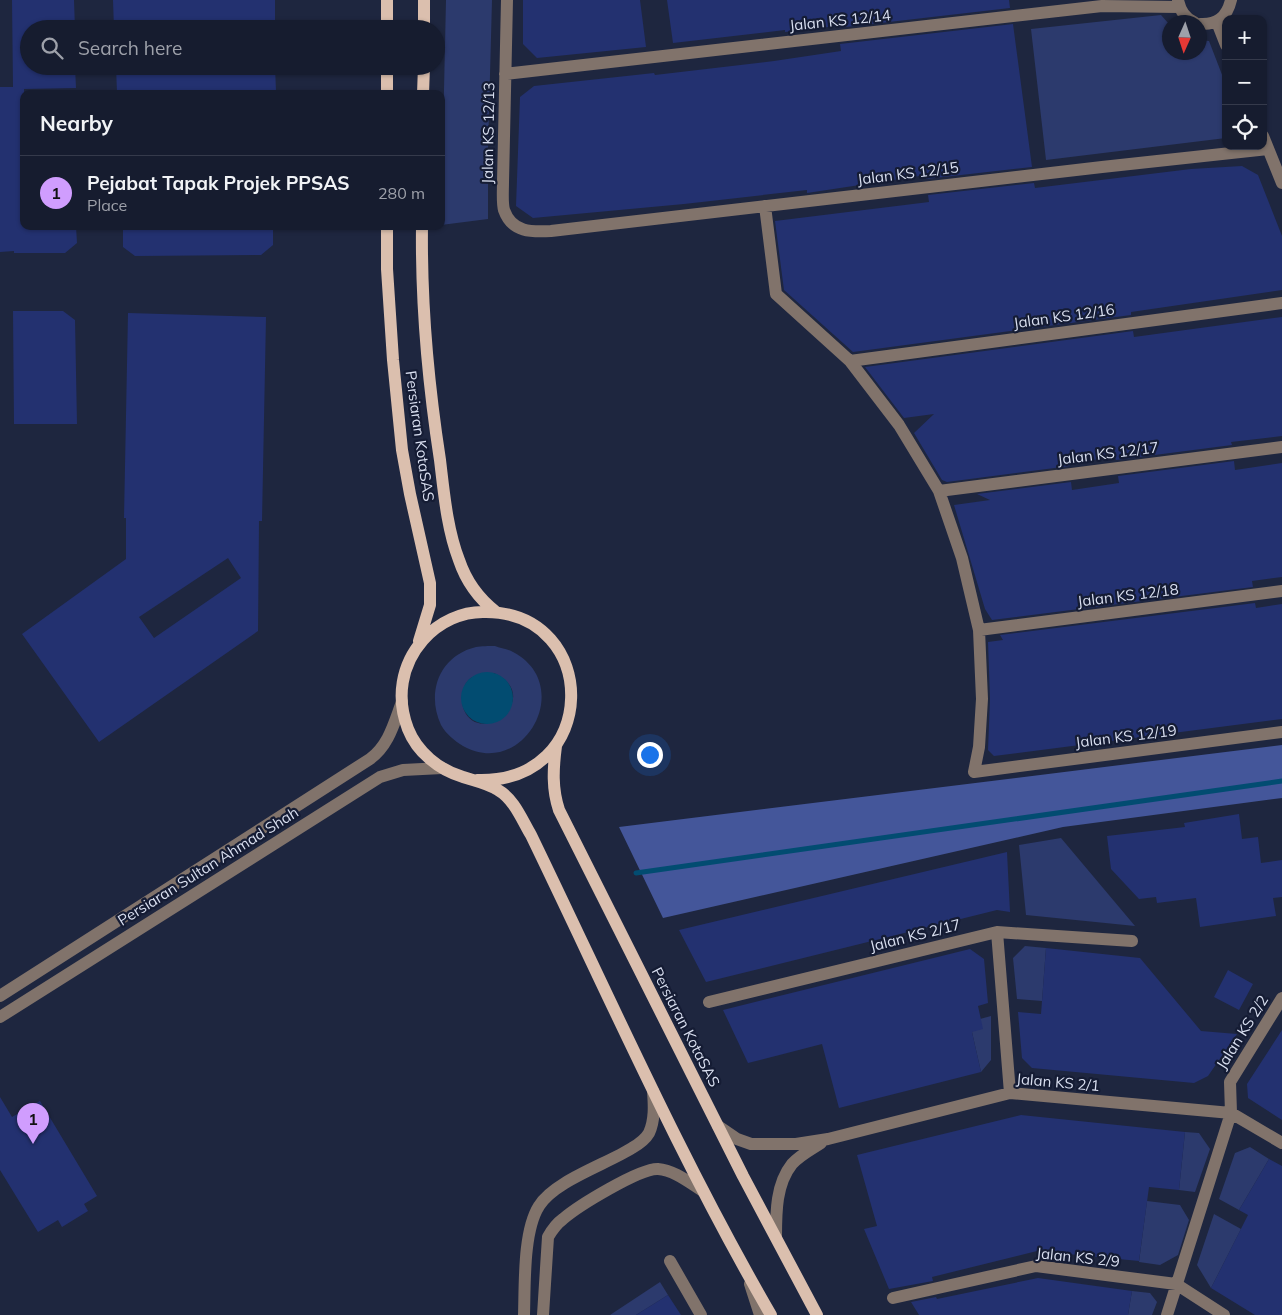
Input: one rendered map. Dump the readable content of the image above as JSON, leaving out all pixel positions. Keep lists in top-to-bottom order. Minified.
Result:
{"streets":{"main road":["Persiaran KotaSAS"],"street":["Jalan KS 12/14","Jalan KS 12/13","Jalan KS 12/15","Jalan KS 12/16","Jalan KS 12/17","Jalan KS 12/18","Jalan KS 12/19","Persiaran Sultan Ahmad Shah","Jalan KS 2/17","Jalan KS 2/2","Jalan KS 2/1","Jalan KS 2/9"]},"crossings":[["Jalan KS 12/14","Jalan KS 12/13"],["Jalan KS 12/13","Jalan KS 12/15"],["Persiaran KotaSAS","Persiaran Sultan Ahmad Shah"],["Jalan KS 12/18","Jalan KS 12/19"],["Jalan KS 2/2","Jalan KS 2/1"],["Jalan KS 2/2","Jalan KS 2/9"]],"north":"bottom","page":{"map_buttons":["+","−"],"search":"Search here","heading":"Nearby","list":[{"mark":"1","name":"Pejabat Tapak Projek PPSAS","note":"Place","value":"280 m"}],"pins":"1"}}
